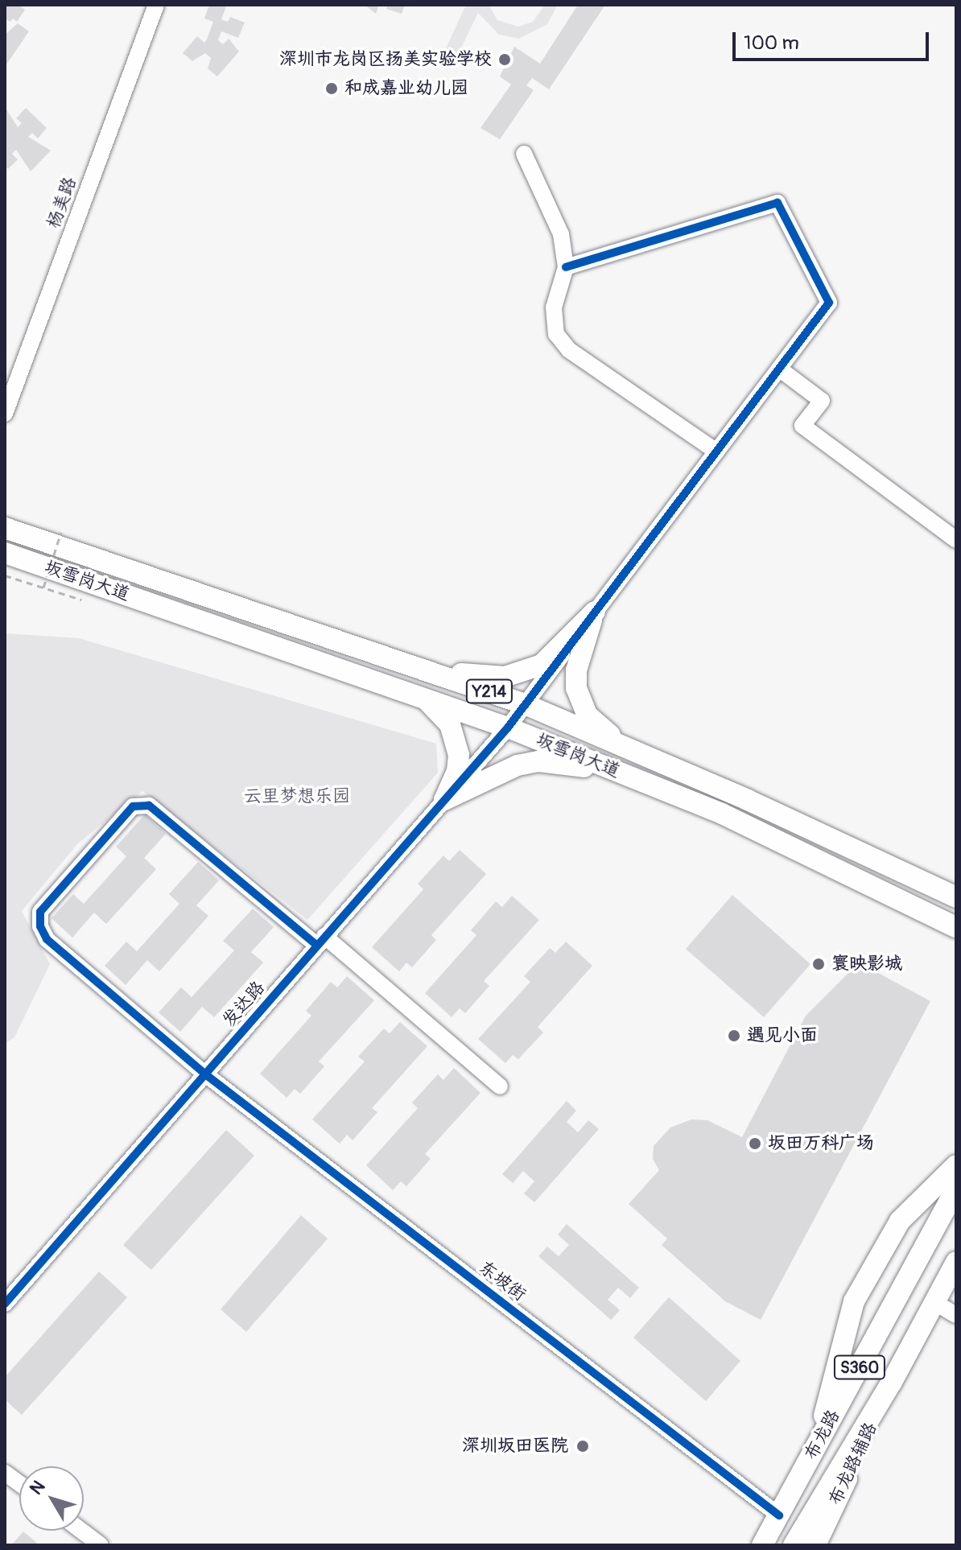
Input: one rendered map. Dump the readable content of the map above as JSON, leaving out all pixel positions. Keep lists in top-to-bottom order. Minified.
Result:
{"streets":{"main road":["坂雪岗大道","Y214","S360","布龙路","布龙路辅路"],"street":["杨美路","发达路","东坡街"]},"crossings":[["坂雪岗大道","发达路"],["发达路","东坡街"],["东坡街","布龙路"],["布龙路","布龙路辅路"]],"parks":["云里梦想乐园"],"places":["深圳市龙岗区扬美实验学校","和成嘉业幼儿园","寰映影城","遇见小面","坂田万科广场","深圳坂田医院"],"scale_bar":"100 m","north":"top left"}
